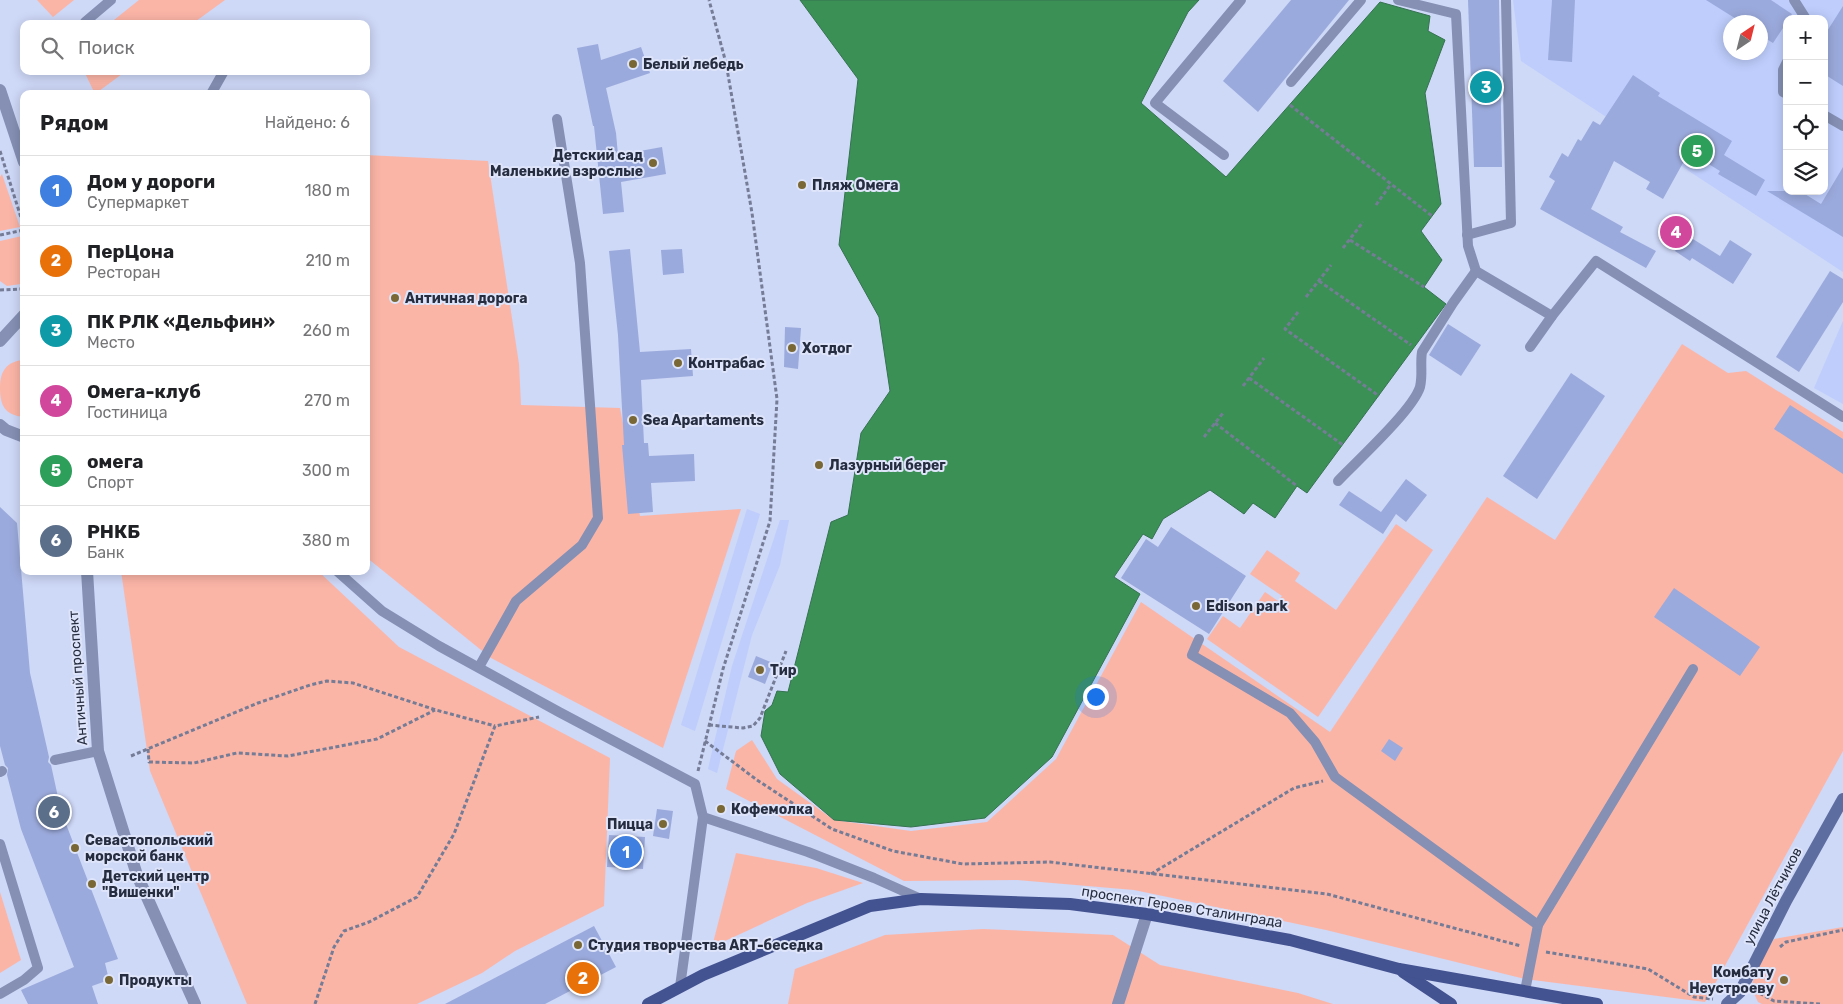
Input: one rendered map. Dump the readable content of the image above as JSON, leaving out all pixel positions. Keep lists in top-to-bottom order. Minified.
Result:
{"streets":{"main road":["улица Лётчиков","проспект Героев Сталинграда"],"street":["Античный проспект"]},"places":["Белый лебедь","Детский сад Маленькие взрослые","Пляж Омега","Античная дорога","Хотдог","Контрабас","Sea Apartaments","Лазурный берег","Edison park","Тир","Кофемолка","Пицца","Севастопольский морской банк","Детский центр \"Вишенки\"","Студия творчества ART-беседка","Продукты","Комбату Неустроеву"],"north":"top right","page":{"map_buttons":["+","−"],"search":"Поиск","pins":["3","5","4","6","1","2"],"heading":["Рядом","Найдено: 6"],"list":[{"mark":"1","name":"Дом у дороги","note":"Супермаркет","value":"180 m"},{"mark":"2","name":"ПерЦона","note":"Ресторан","value":"210 m"},{"mark":"3","name":"ПК РЛК «Дельфин»","note":"Место","value":"260 m"},{"mark":"4","name":"Омега-клуб","note":"Гостиница","value":"270 m"},{"mark":"5","name":"омега","note":"Спорт","value":"300 m"},{"mark":"6","name":"РНКБ","note":"Банк","value":"380 m"}]}}
